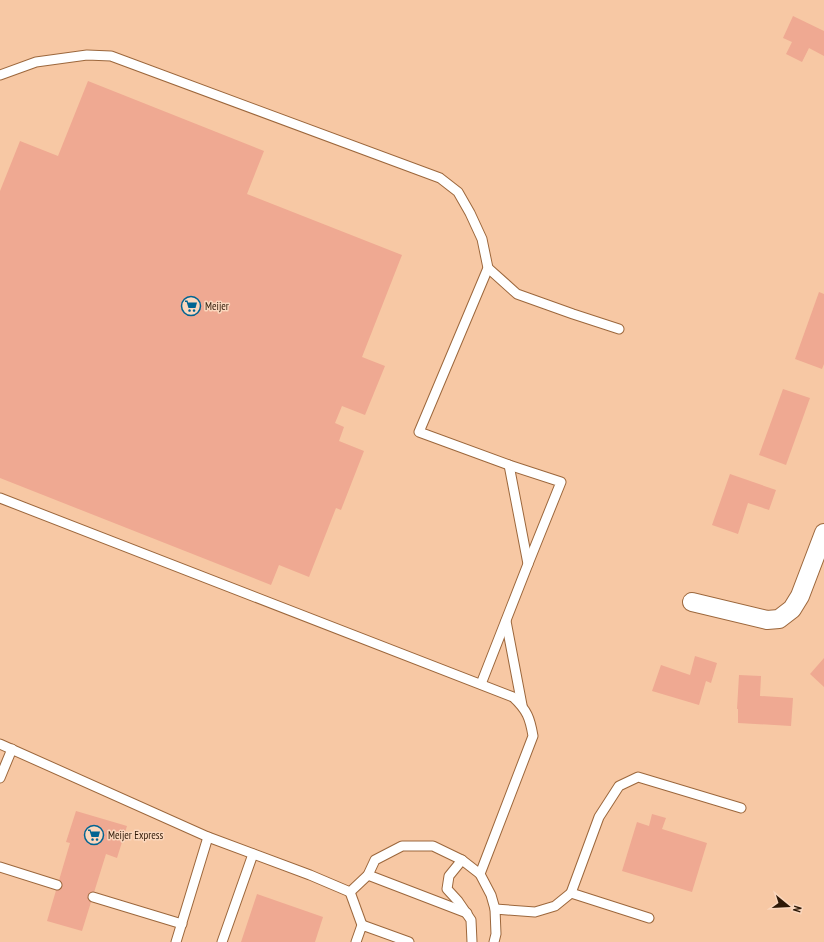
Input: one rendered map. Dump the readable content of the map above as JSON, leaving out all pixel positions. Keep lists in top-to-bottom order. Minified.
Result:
{"places":{"supermarket":["Meijer","Meijer Express"]},"north":"right"}
